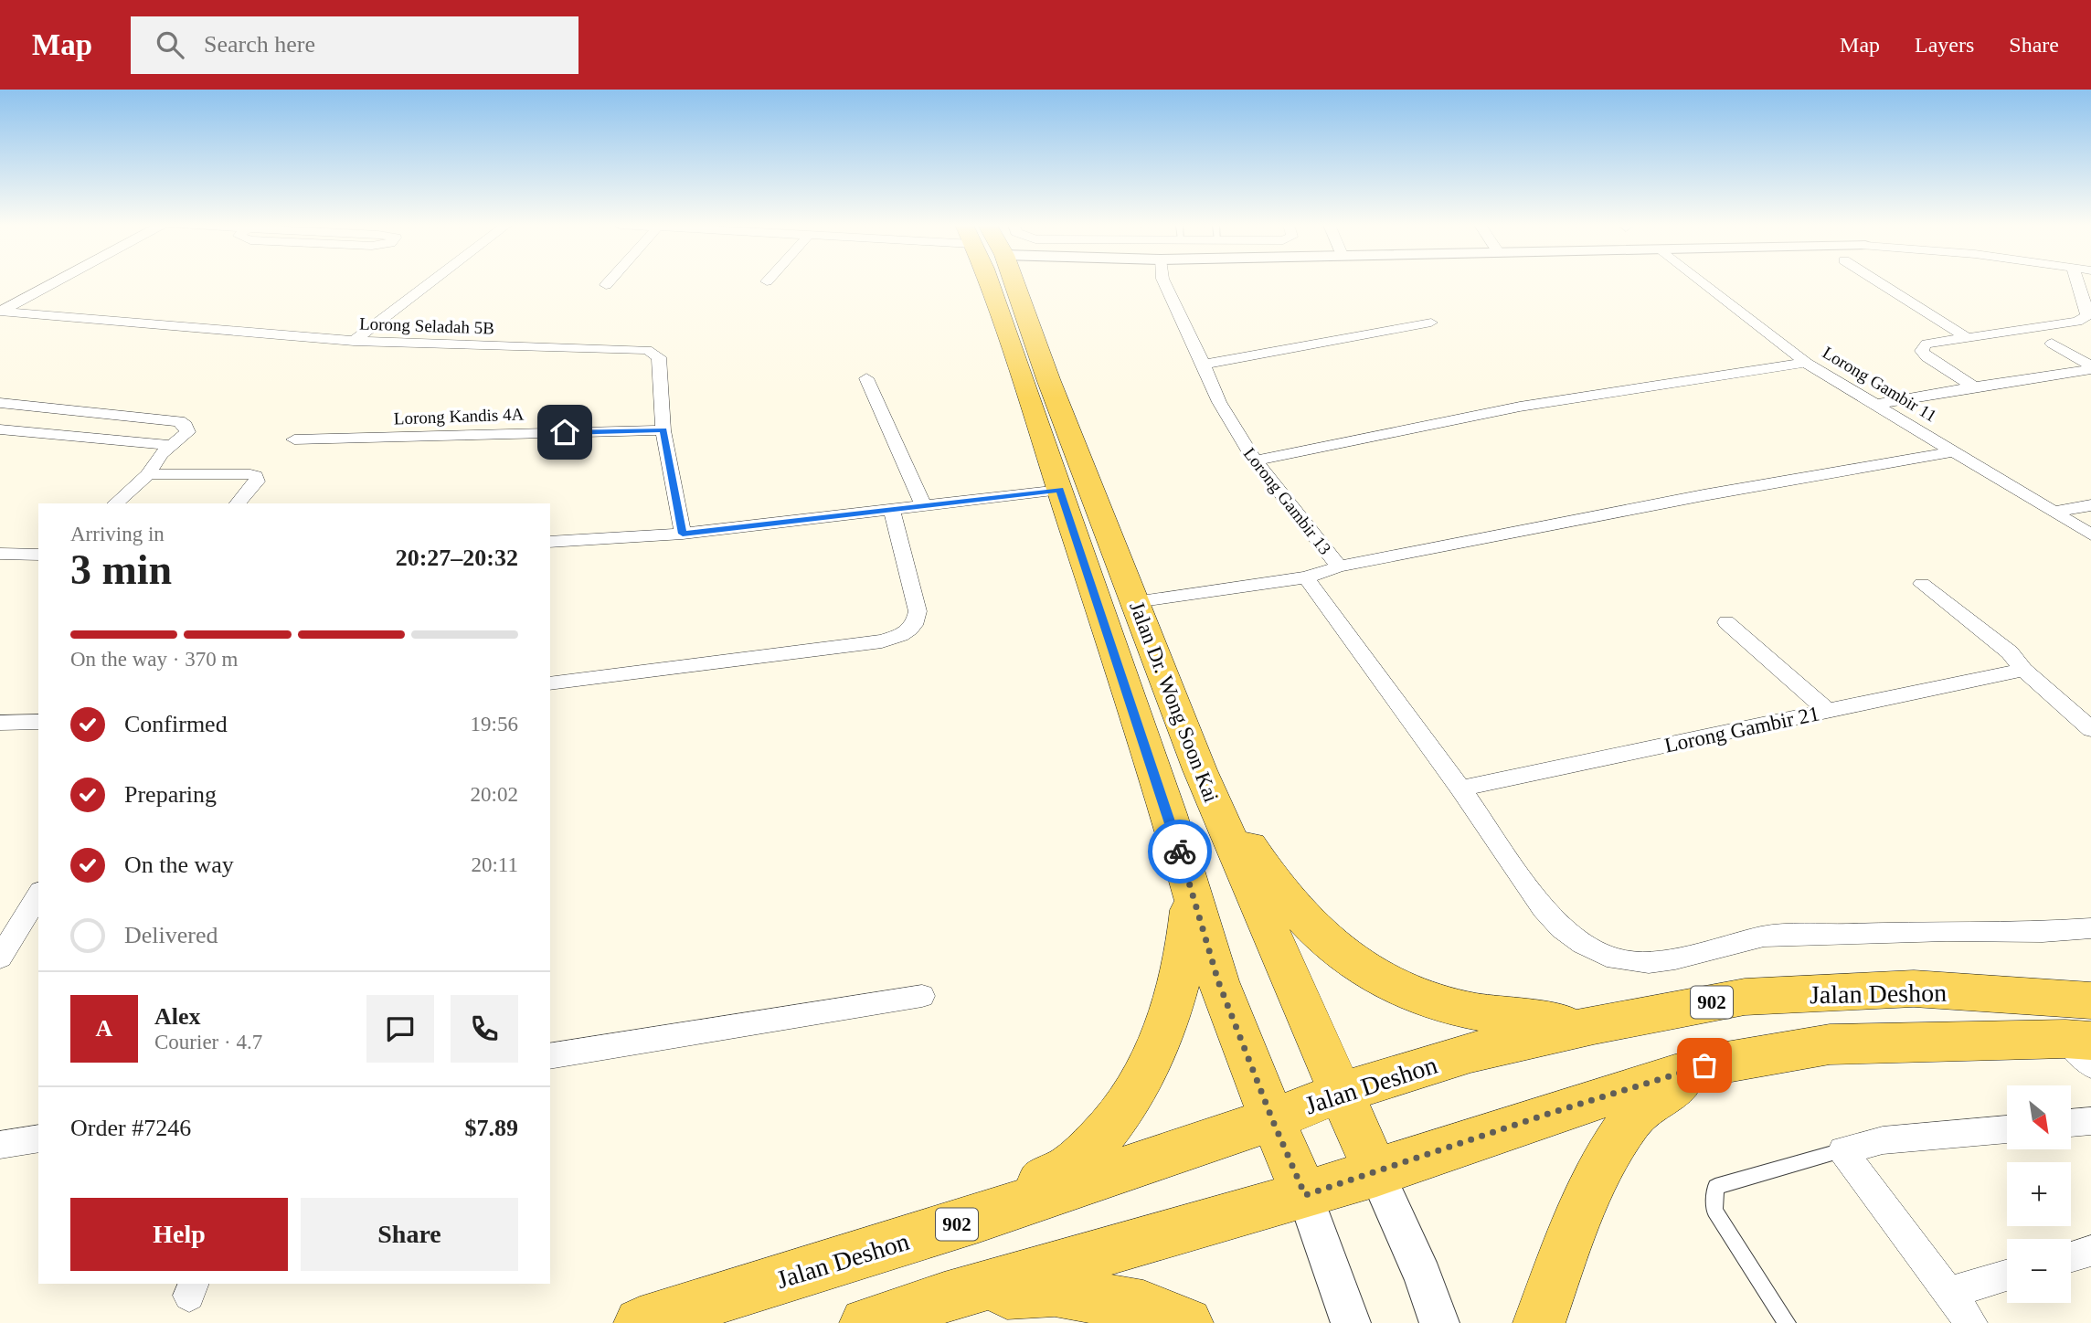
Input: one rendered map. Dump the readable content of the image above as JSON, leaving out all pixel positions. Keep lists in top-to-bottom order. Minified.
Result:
{"streets":{"main road":["Jalan Dr. Wong Soon Kai","Jalan Deshon","902"],"street":["Lorong Seladah 5B","Lorong Gambir 11","Lorong Kandis 4A","Lorong Gambir 13","Lorong Gambir 21"]},"crossings":[["Lorong Seladah 5B","Lorong Kandis 4A"],["Jalan Dr. Wong Soon Kai","Jalan Deshon"]],"north":"bottom right","page":{"header":"Map","search":"Search here","nav":["Map","Layers","Share"],"heading":["3 min","Arriving in","20:27–20:32"],"panel":["Alex","Courier · 4.7","Order #7246","$7.89"],"bar":"On the way · 370 m","list":[["Confirmed","19:56"],["Preparing","20:02"],["On the way","20:11"],"Delivered"],"round":"A","map_buttons":["+","−"],"buttons":["Help","Share"]}}
